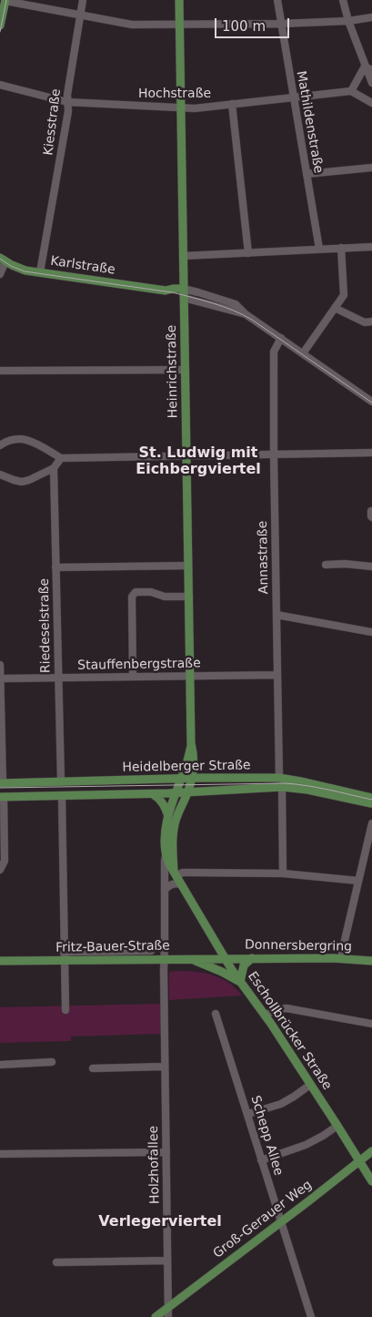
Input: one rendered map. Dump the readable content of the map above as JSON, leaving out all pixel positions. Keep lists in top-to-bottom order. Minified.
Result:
{"streets":{"main road":["Karlstraße","Heinrichstraße","Heidelberger Straße","Donnersbergring","Fritz-Bauer-Straße","Eschollbrücker Straße","Groß-Gerauer Weg"],"street":["Hochstraße","Kiesstraße","Mathildenstraße","Annastraße","Riedeselstraße","Stauffenbergstraße","Schepp Allee","Holzhofallee"]},"crossings":[["Hochstraße","Kiesstraße"],["Hochstraße","Mathildenstraße"],["Hochstraße","Heinrichstraße"],["Kiesstraße","Karlstraße"],["Karlstraße","Heinrichstraße"],["Karlstraße","Annastraße"],["Heinrichstraße","Stauffenbergstraße"],["Heinrichstraße","Heidelberger Straße"],["Heinrichstraße","Eschollbrücker Straße"],["Annastraße","Stauffenbergstraße"],["Annastraße","Heidelberger Straße"],["Riedeselstraße","Stauffenbergstraße"],["Riedeselstraße","Heidelberger Straße"],["Heidelberger Straße","Eschollbrücker Straße"],["Donnersbergring","Fritz-Bauer-Straße"],["Donnersbergring","Eschollbrücker Straße"],["Fritz-Bauer-Straße","Eschollbrücker Straße"],["Fritz-Bauer-Straße","Holzhofallee"],["Eschollbrücker Straße","Holzhofallee"],["Eschollbrücker Straße","Groß-Gerauer Weg"],["Schepp Allee","Groß-Gerauer Weg"],["Holzhofallee","Groß-Gerauer Weg"]],"districts":["St. Ludwig mit Eichbergviertel","Verlegerviertel"],"scale_bar":"100 m"}
